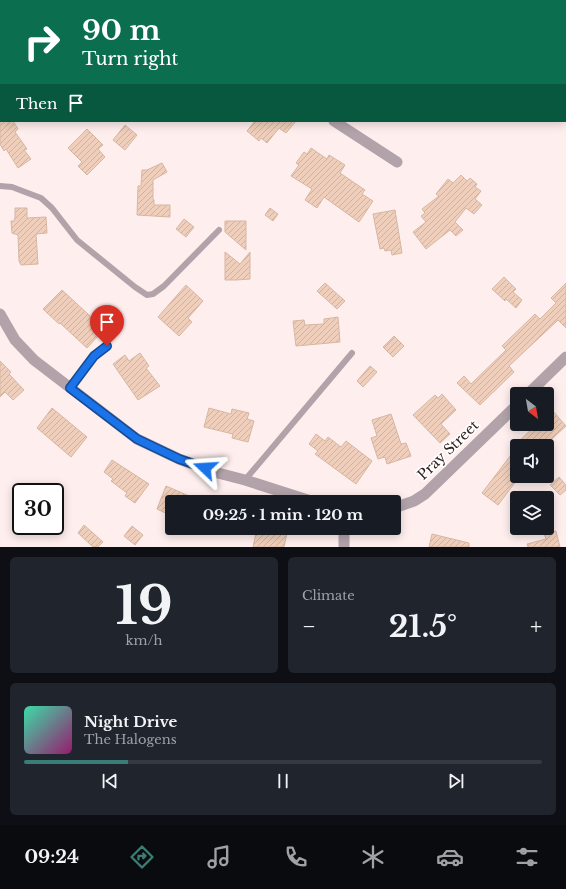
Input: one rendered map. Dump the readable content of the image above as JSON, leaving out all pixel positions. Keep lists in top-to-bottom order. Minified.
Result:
{"streets":{"street":["Pray Street"]},"north":"bottom right","page":{"turn":["90 m","Turn right"],"then":"Then","limit":"30","trip":"09:25 · 1 min · 120 m","tile":[["19","km/h"],"Climate"],"heat":["−","21.5°","+"],"song":["Night Drive","The Halogens"],"tabs":"09:24"}}
